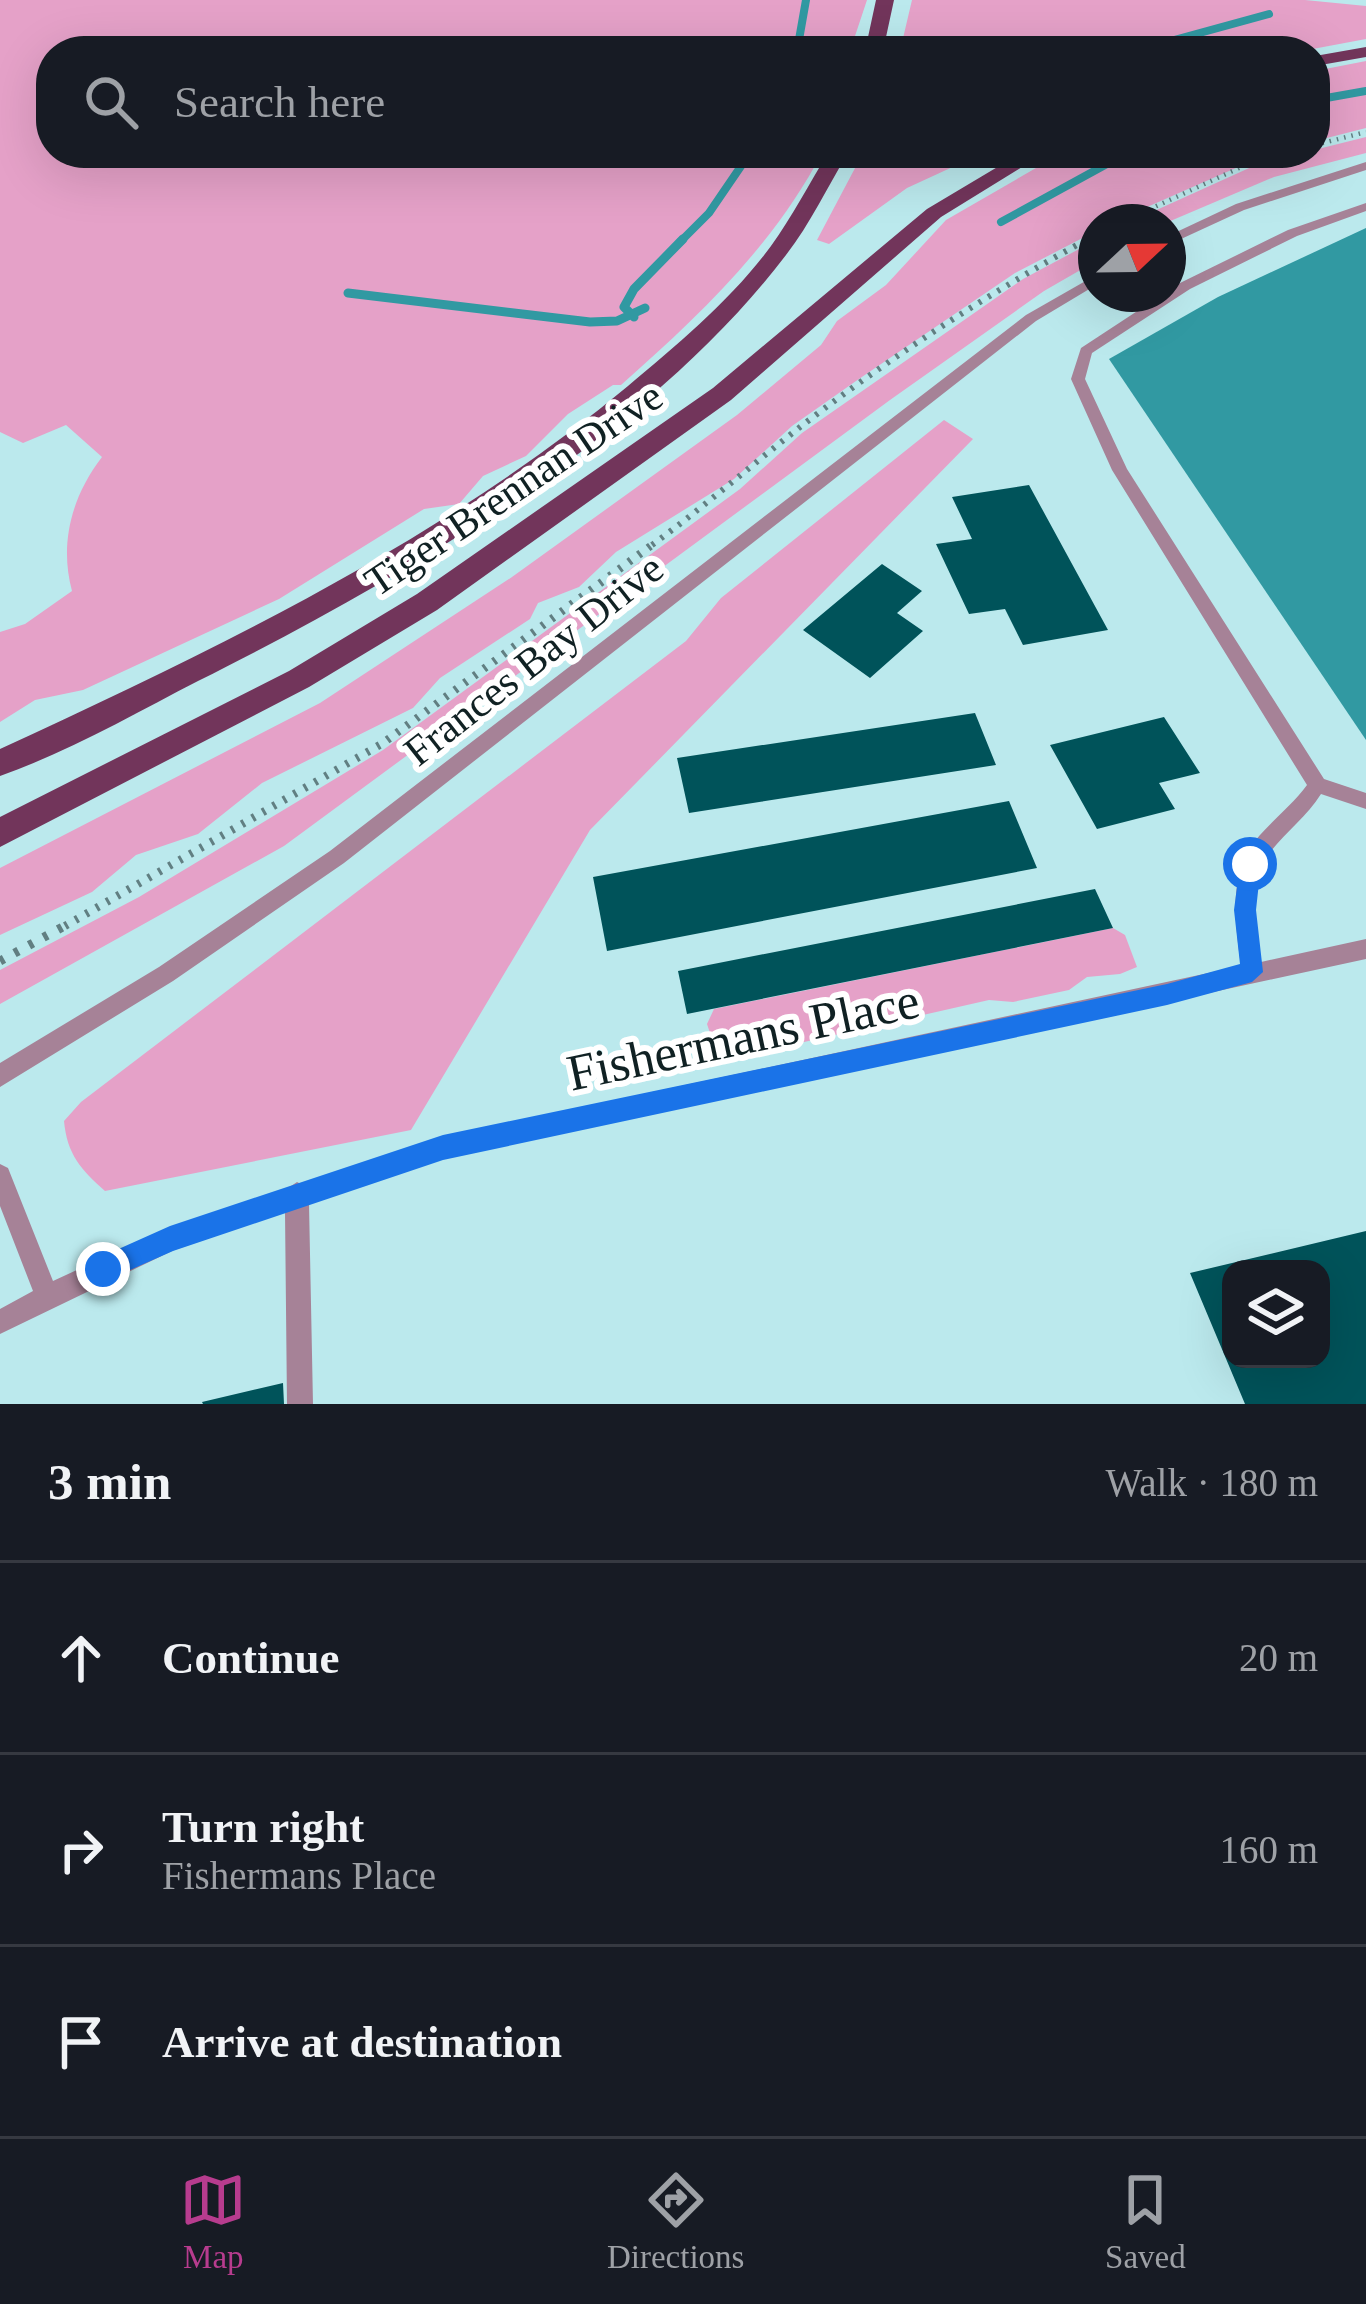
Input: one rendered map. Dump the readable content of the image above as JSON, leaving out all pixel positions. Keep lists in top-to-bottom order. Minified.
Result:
{"streets":{"main road":["Tiger Brennan Drive"],"lane":["Frances Bay Drive","Fishermans Place"]},"north":"right","page":{"search":"Search here","heading":["3 min","Walk · 180 m"],"list":[["Continue","20 m"],["Turn right","Fishermans Place","160 m"],"Arrive at destination"],"nav":["Map","Directions","Saved"]}}
